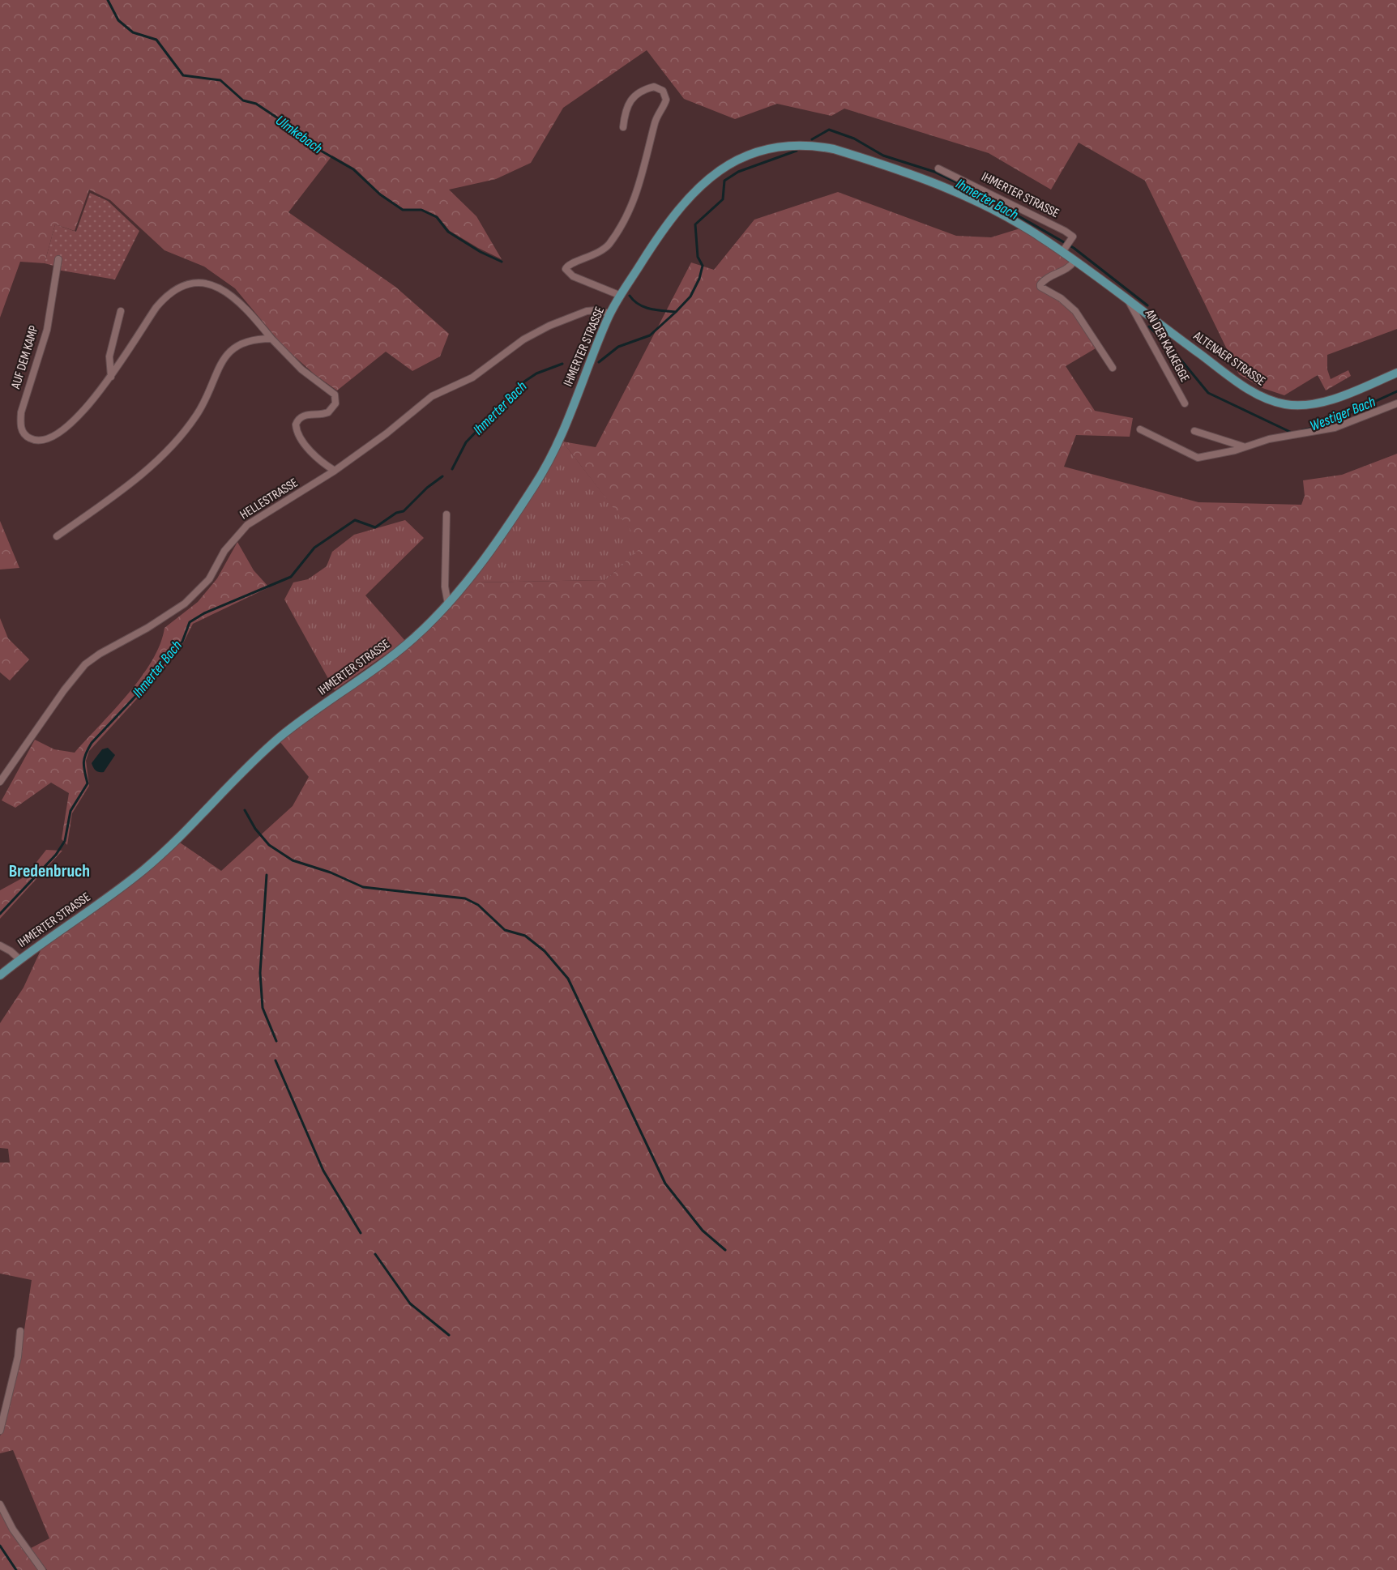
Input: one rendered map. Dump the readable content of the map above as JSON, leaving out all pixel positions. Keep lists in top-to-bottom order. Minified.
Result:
{"streets":{"main road":["IHMERTER STRASSE","ALTENAER STRASSE"],"street":["AN DER KALKEGGE","AUF DEM KAMP","HELLESTRASSE"]},"crossings":[["IHMERTER STRASSE","AN DER KALKEGGE"],["IHMERTER STRASSE","ALTENAER STRASSE"],["IHMERTER STRASSE","HELLESTRASSE"],["AUF DEM KAMP","HELLESTRASSE"]],"districts":["Bredenbruch"],"water":["Ulmkebach","Ihmerter Bach","Westiger Bach"]}
